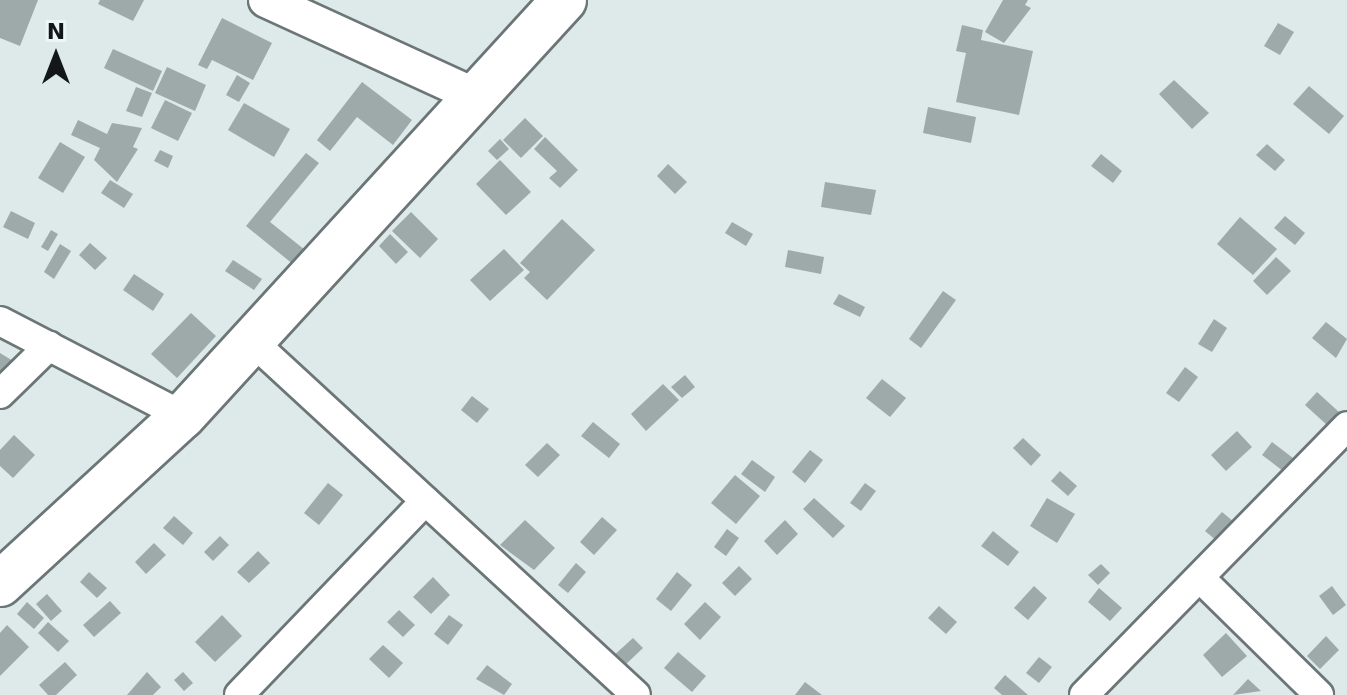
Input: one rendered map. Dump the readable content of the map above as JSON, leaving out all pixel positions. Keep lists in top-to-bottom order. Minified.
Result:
{"north":"top"}
